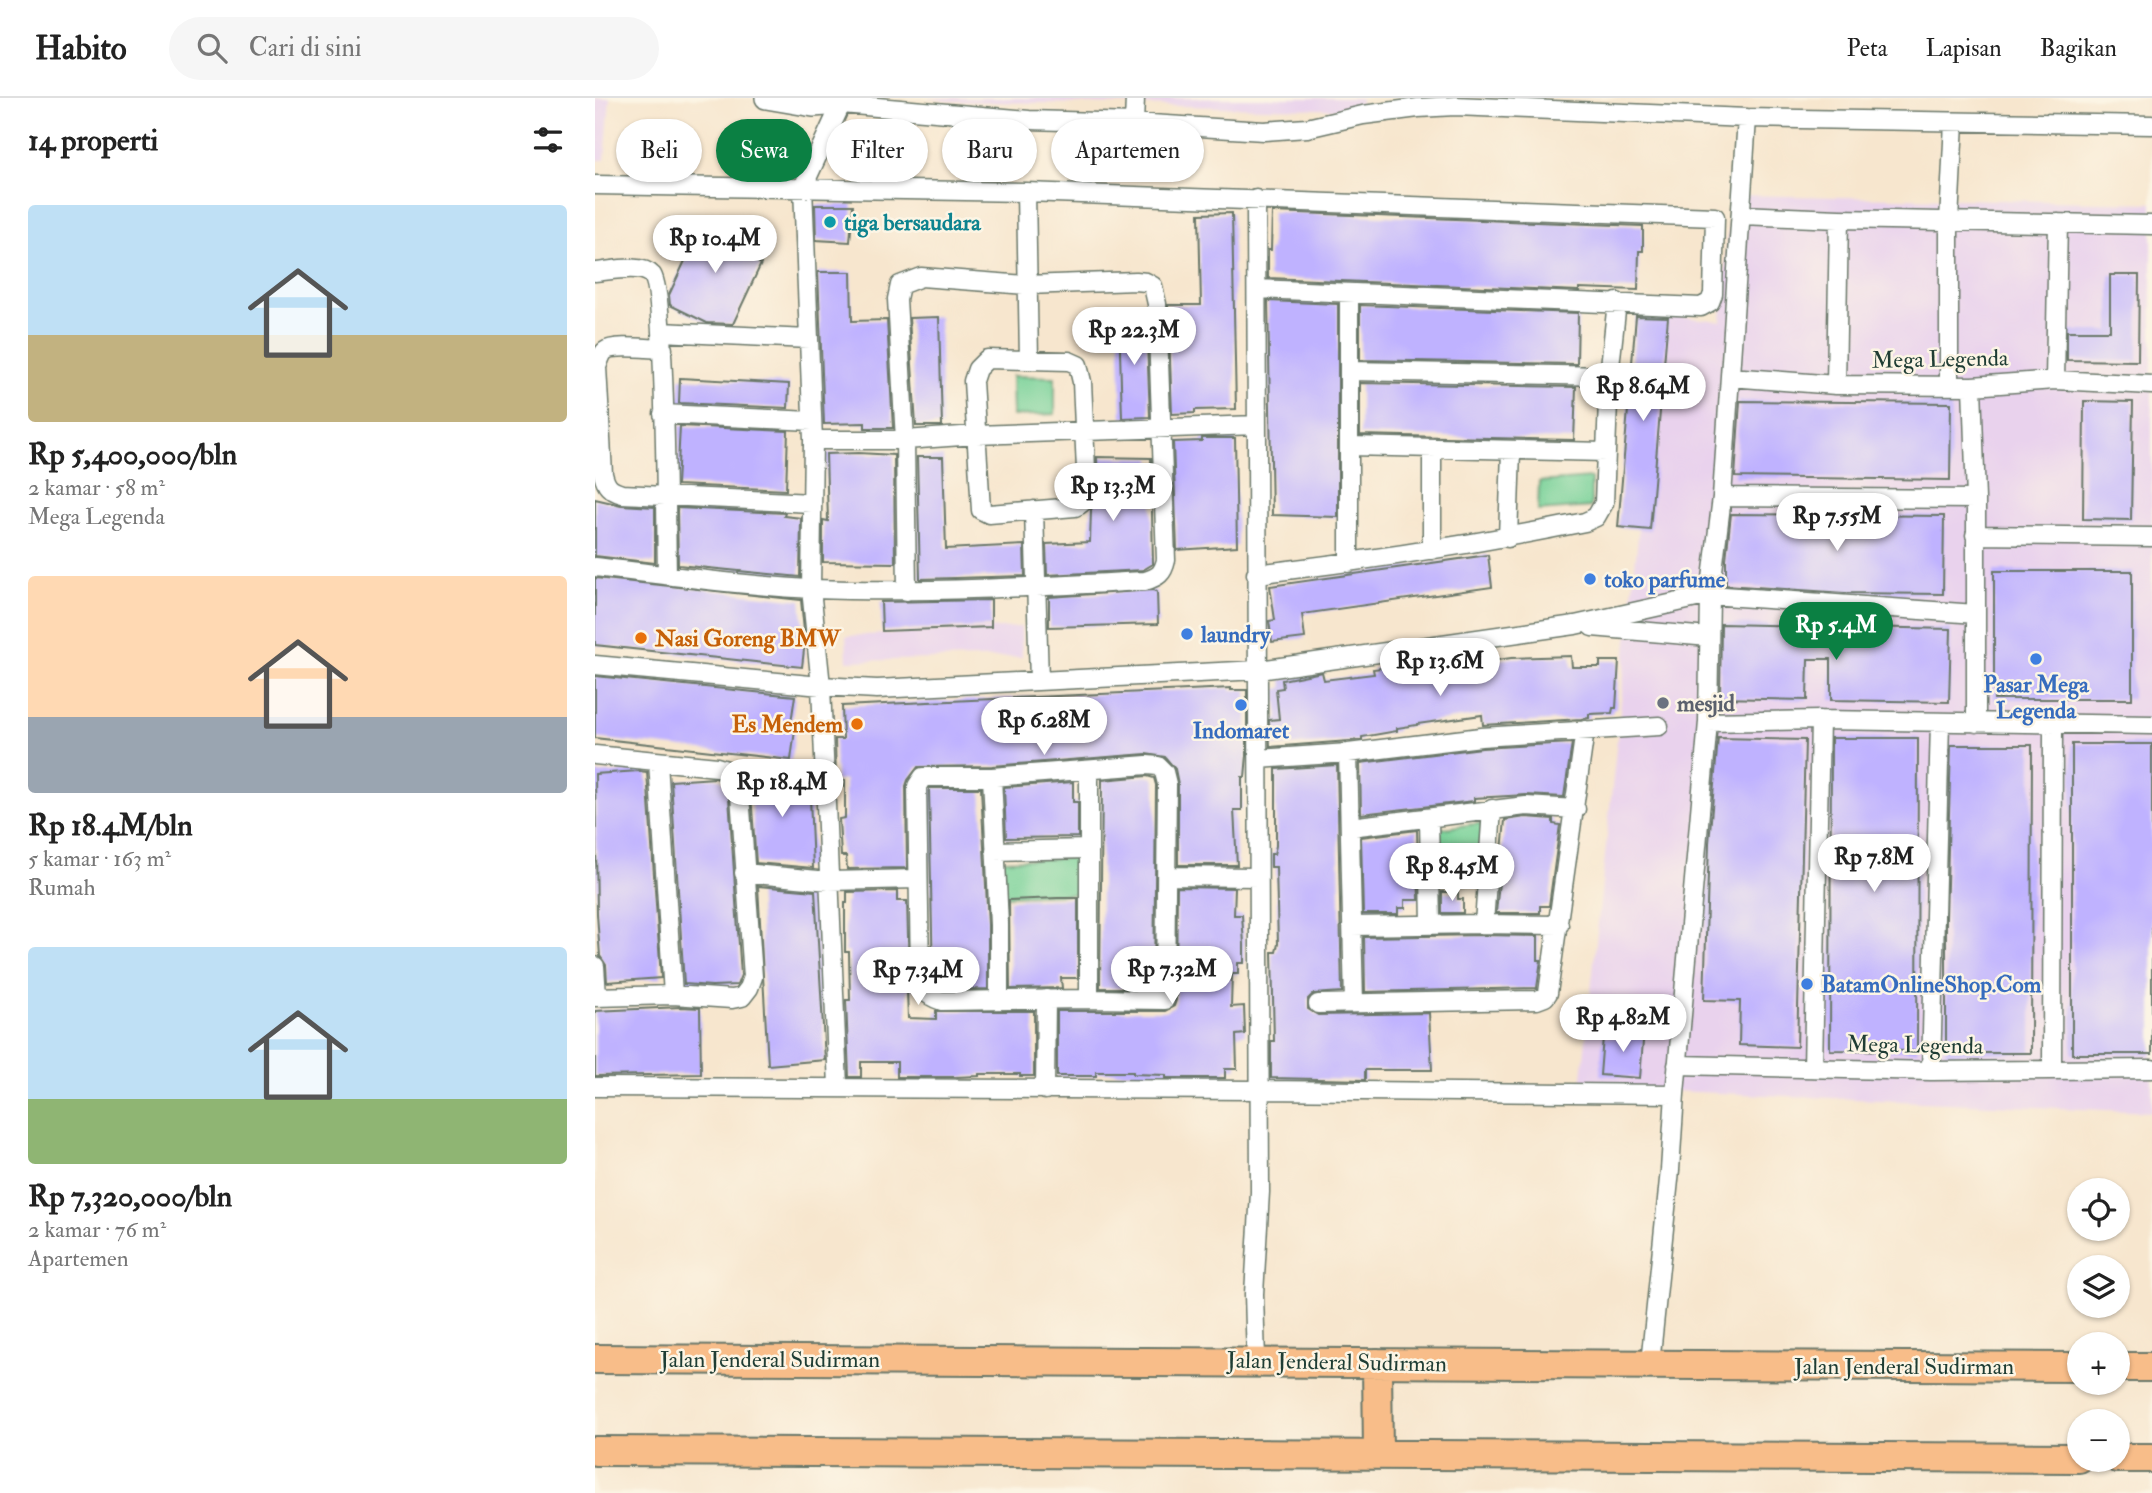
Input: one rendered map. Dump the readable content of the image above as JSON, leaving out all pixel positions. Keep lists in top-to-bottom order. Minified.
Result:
{"streets":{"highway":["Jalan Jenderal Sudirman"],"street":["Mega Legenda"]},"places":["tiga bersaudara","toko parfume","laundry","Nasi Goreng BMW","Pasar Mega Legenda","mesjid","Indomaret","Es Mendem","BatamOnlineShop.Com"],"page":{"header":"Habito","search":"Cari di sini","nav":["Peta","Lapisan","Bagikan"],"heading":"14 properti","chip":["Beli","Sewa","Filter","Baru","Apartemen"],"list":[{"name":"Rp 5,400,000/bln","note":"2 kamar · 58 m² · Mega Legenda"},{"name":"Rp 18.4M/bln","note":"5 kamar · 163 m² · Rumah"},{"name":"Rp 7,320,000/bln","note":"2 kamar · 76 m² · Apartemen"}],"price":["Rp 10.4M","Rp 22.3M","Rp 8.64M","Rp 13.3M","Rp 7.55M","Rp 5.4M","Rp 13.6M","Rp 6.28M","Rp 18.4M","Rp 7.8M","Rp 8.45M","Rp 7.32M","Rp 7.34M","Rp 4.82M"],"map_buttons":["+","−"]}}
